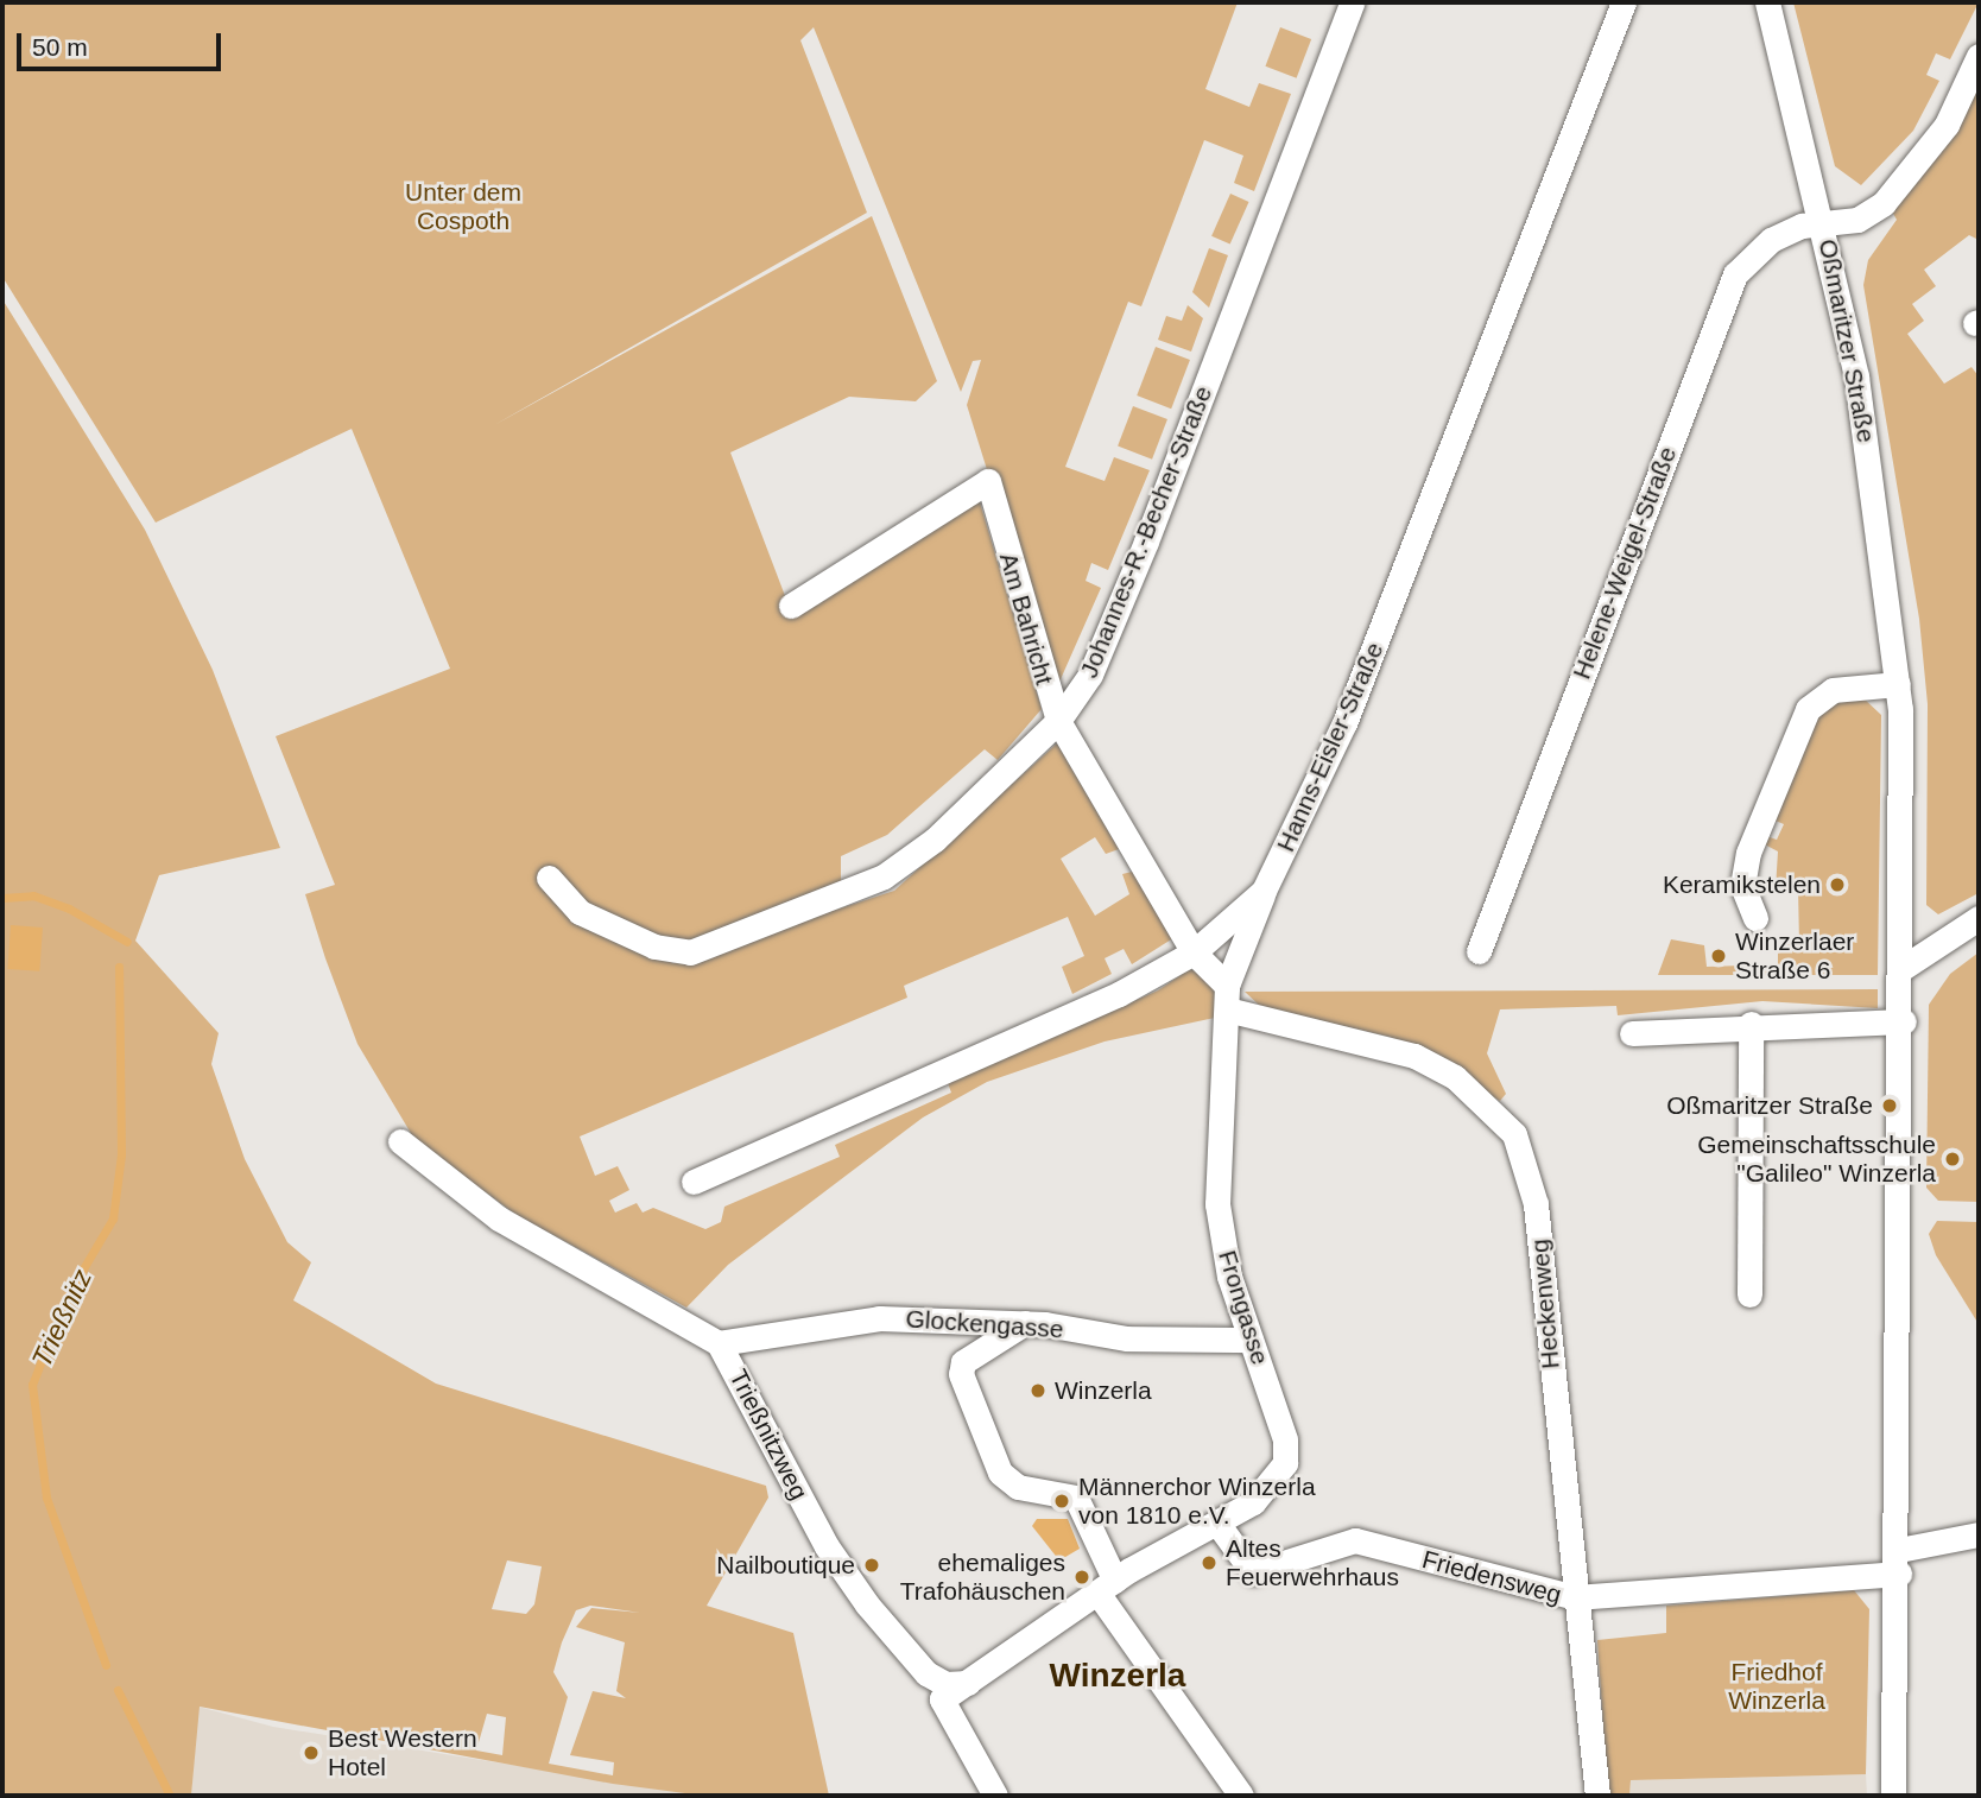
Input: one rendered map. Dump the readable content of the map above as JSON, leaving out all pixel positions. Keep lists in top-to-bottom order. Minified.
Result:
{"streets":{"street":["Oßmaritzer Straße","Johannes-R.-Becher-Straße","Helene-Weigel-Straße","Am Bahricht","Hanns-Eisler-Straße","Heckenweg","Frongasse","Glockengasse","Trießnitzweg","Friedensweg"]},"crossings":[["Oßmaritzer Straße","Helene-Weigel-Straße"],["Oßmaritzer Straße","Friedensweg"],["Johannes-R.-Becher-Straße","Am Bahricht"],["Am Bahricht","Hanns-Eisler-Straße"],["Hanns-Eisler-Straße","Frongasse"],["Heckenweg","Frongasse"],["Heckenweg","Friedensweg"],["Frongasse","Glockengasse"],["Frongasse","Friedensweg"],["Glockengasse","Trießnitzweg"]],"districts":["Winzerla"],"water":["Trießnitz"],"parks":["Unter dem Cospoth","Friedhof Winzerla"],"places":["Keramikstelen","Winzerlaer Straße 6","Oßmaritzer Straße","Gemeinschaftsschule \"Galileo\" Winzerla","Winzerla","Männerchor Winzerla von 1810 e.V.","Altes Feuerwehrhaus","Nailboutique","ehemaliges Trafohäuschen","Best Western Hotel"],"scale_bar":"50 m"}
